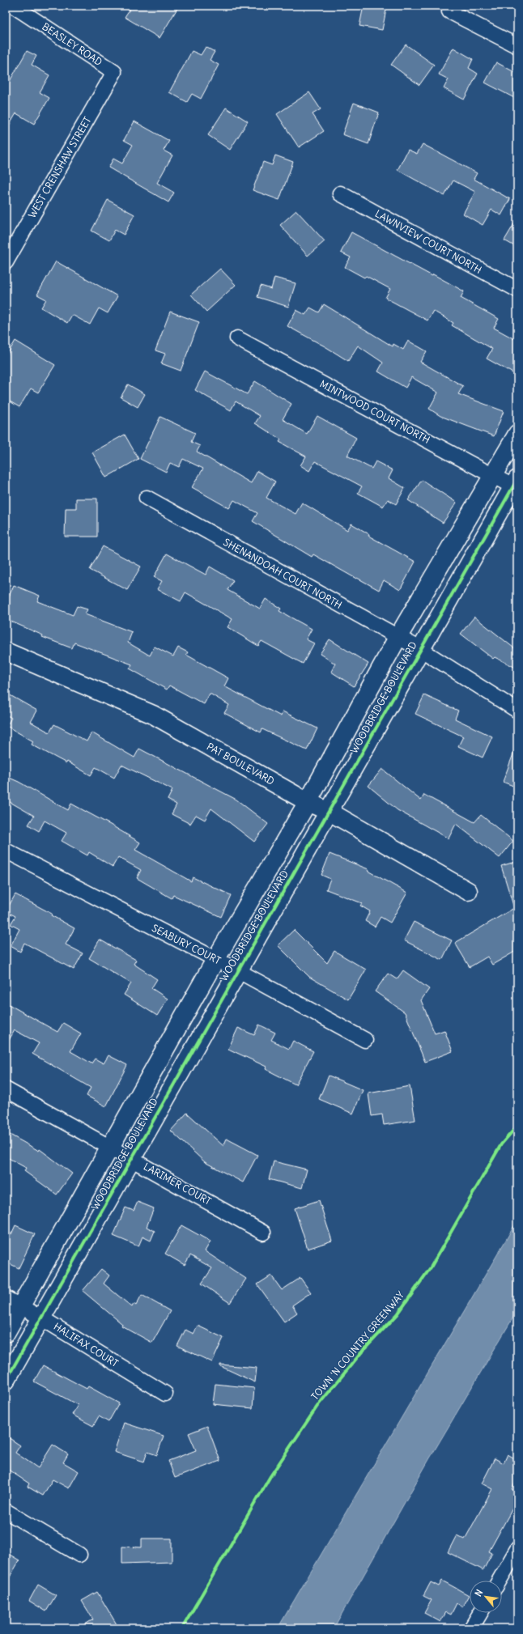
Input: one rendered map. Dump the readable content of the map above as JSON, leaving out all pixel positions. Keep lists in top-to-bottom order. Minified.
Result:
{"streets":{"street":["BEASLEY ROAD","WEST CRENSHAW STREET","LAWNVIEW COURT NORTH","MINTWOOD COURT NORTH","SHENANDOAH COURT NORTH","WOODBRIDGE BOULEVARD","PAT BOULEVARD","SEABURY COURT","LARIMER COURT","HALIFAX COURT"],"cycle path":["TOWN 'N COUNTRY GREENWAY"]},"crossings":[["BEASLEY ROAD","WEST CRENSHAW STREET"],["MINTWOOD COURT NORTH","WOODBRIDGE BOULEVARD"],["SHENANDOAH COURT NORTH","WOODBRIDGE BOULEVARD"],["WOODBRIDGE BOULEVARD","PAT BOULEVARD"],["WOODBRIDGE BOULEVARD","SEABURY COURT"],["WOODBRIDGE BOULEVARD","LARIMER COURT"],["WOODBRIDGE BOULEVARD","HALIFAX COURT"]],"north":"top left"}
